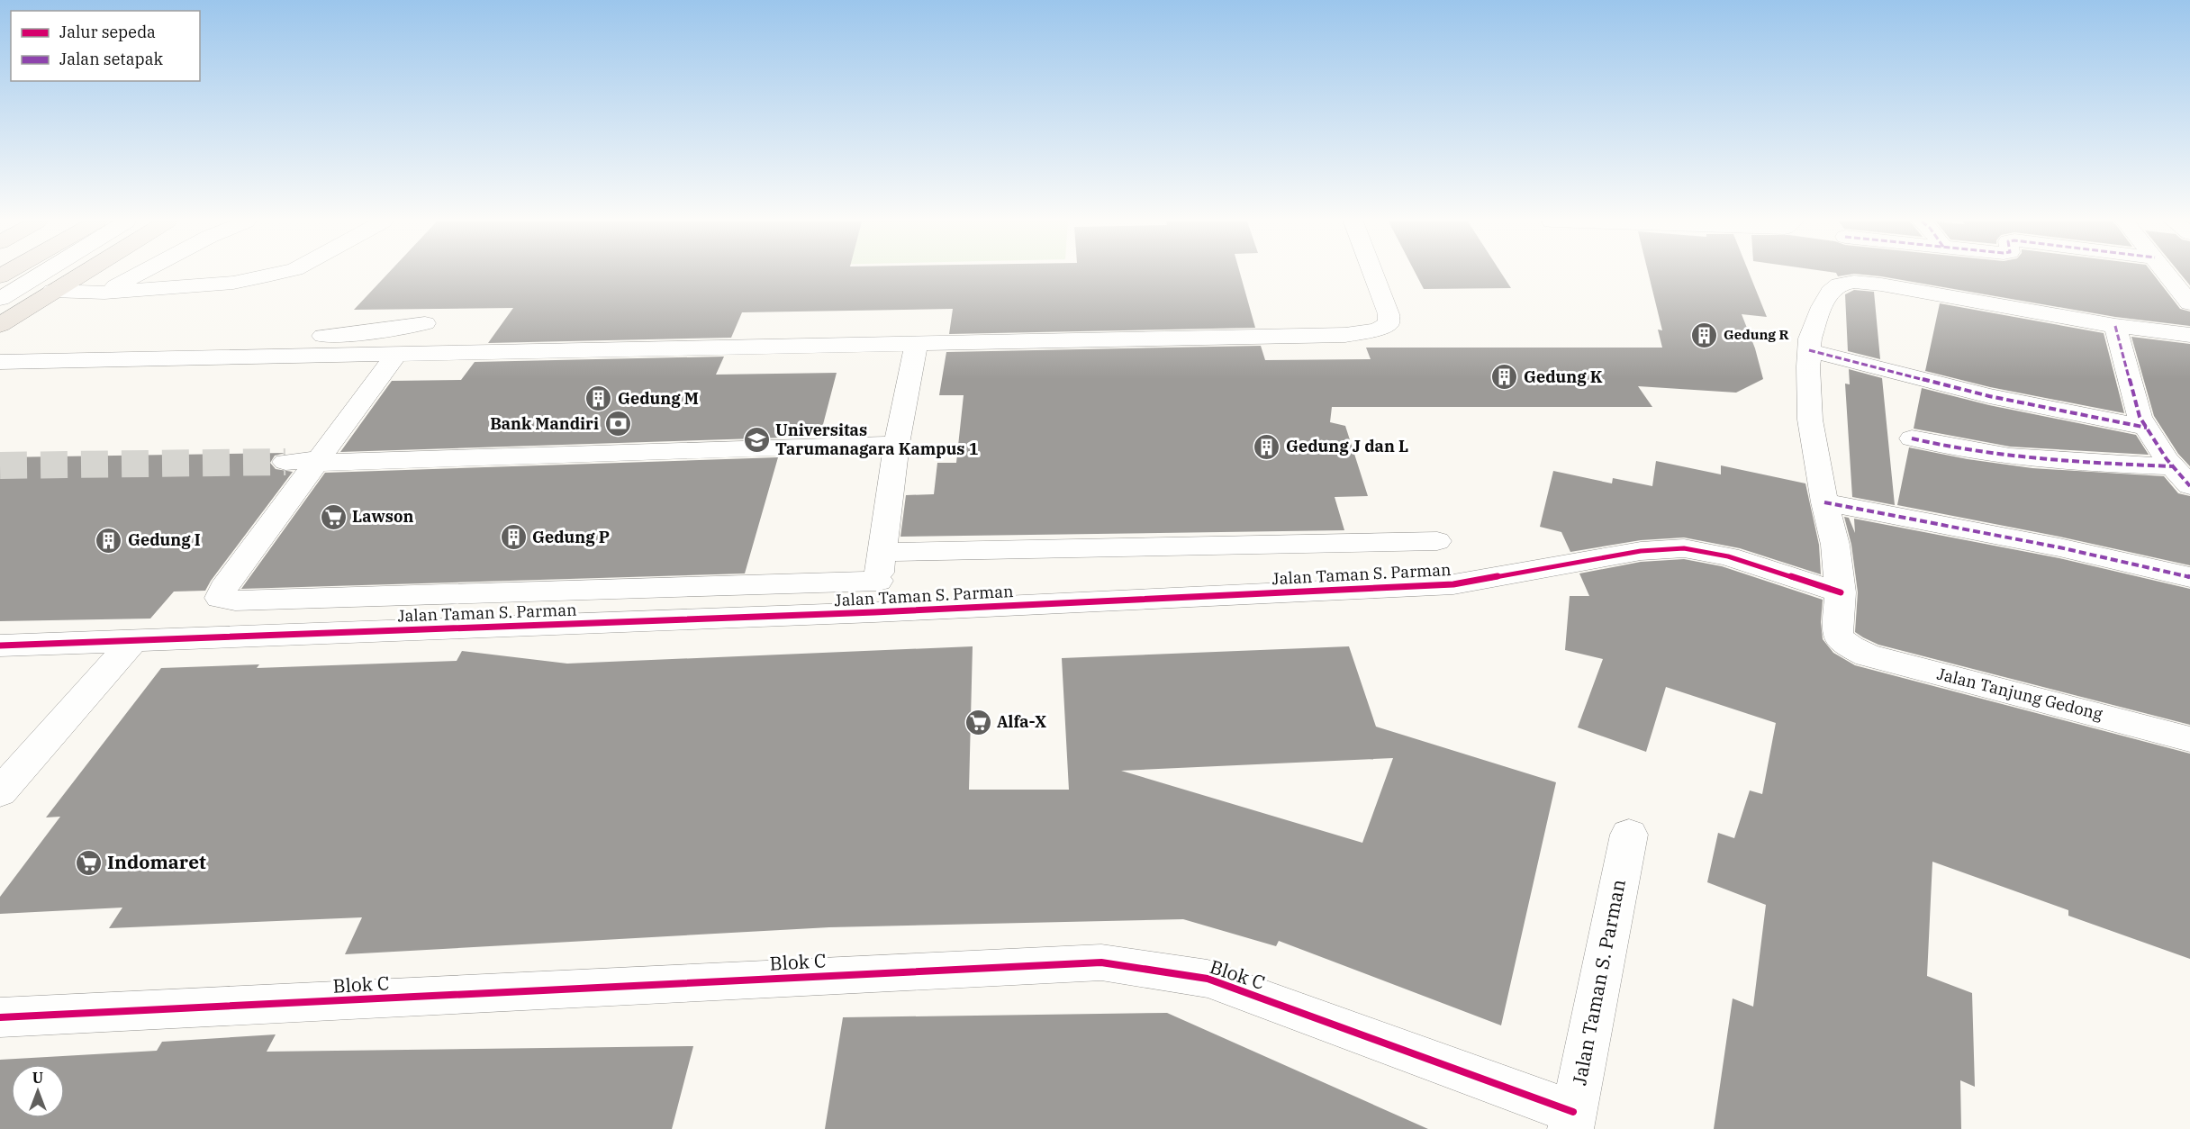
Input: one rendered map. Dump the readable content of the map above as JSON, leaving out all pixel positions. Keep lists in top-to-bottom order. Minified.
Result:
{"streets":{"street":["Jalan Taman S. Parman","Jalan Tanjung Gedong","Blok C"]},"crossings":[["Jalan Taman S. Parman","Jalan Tanjung Gedong"],["Jalan Taman S. Parman","Blok C"]],"places":{"building":["Gedung R","Gedung K","Gedung M","Gedung J dan L","Gedung P","Gedung I"],"bank":["Bank Mandiri"],"school or university":["Universitas Tarumanagara Kampus 1"],"supermarket":["Lawson","Alfa-X","Indomaret"]},"legend":["Jalur sepeda","Jalan setapak"],"north":"top"}
